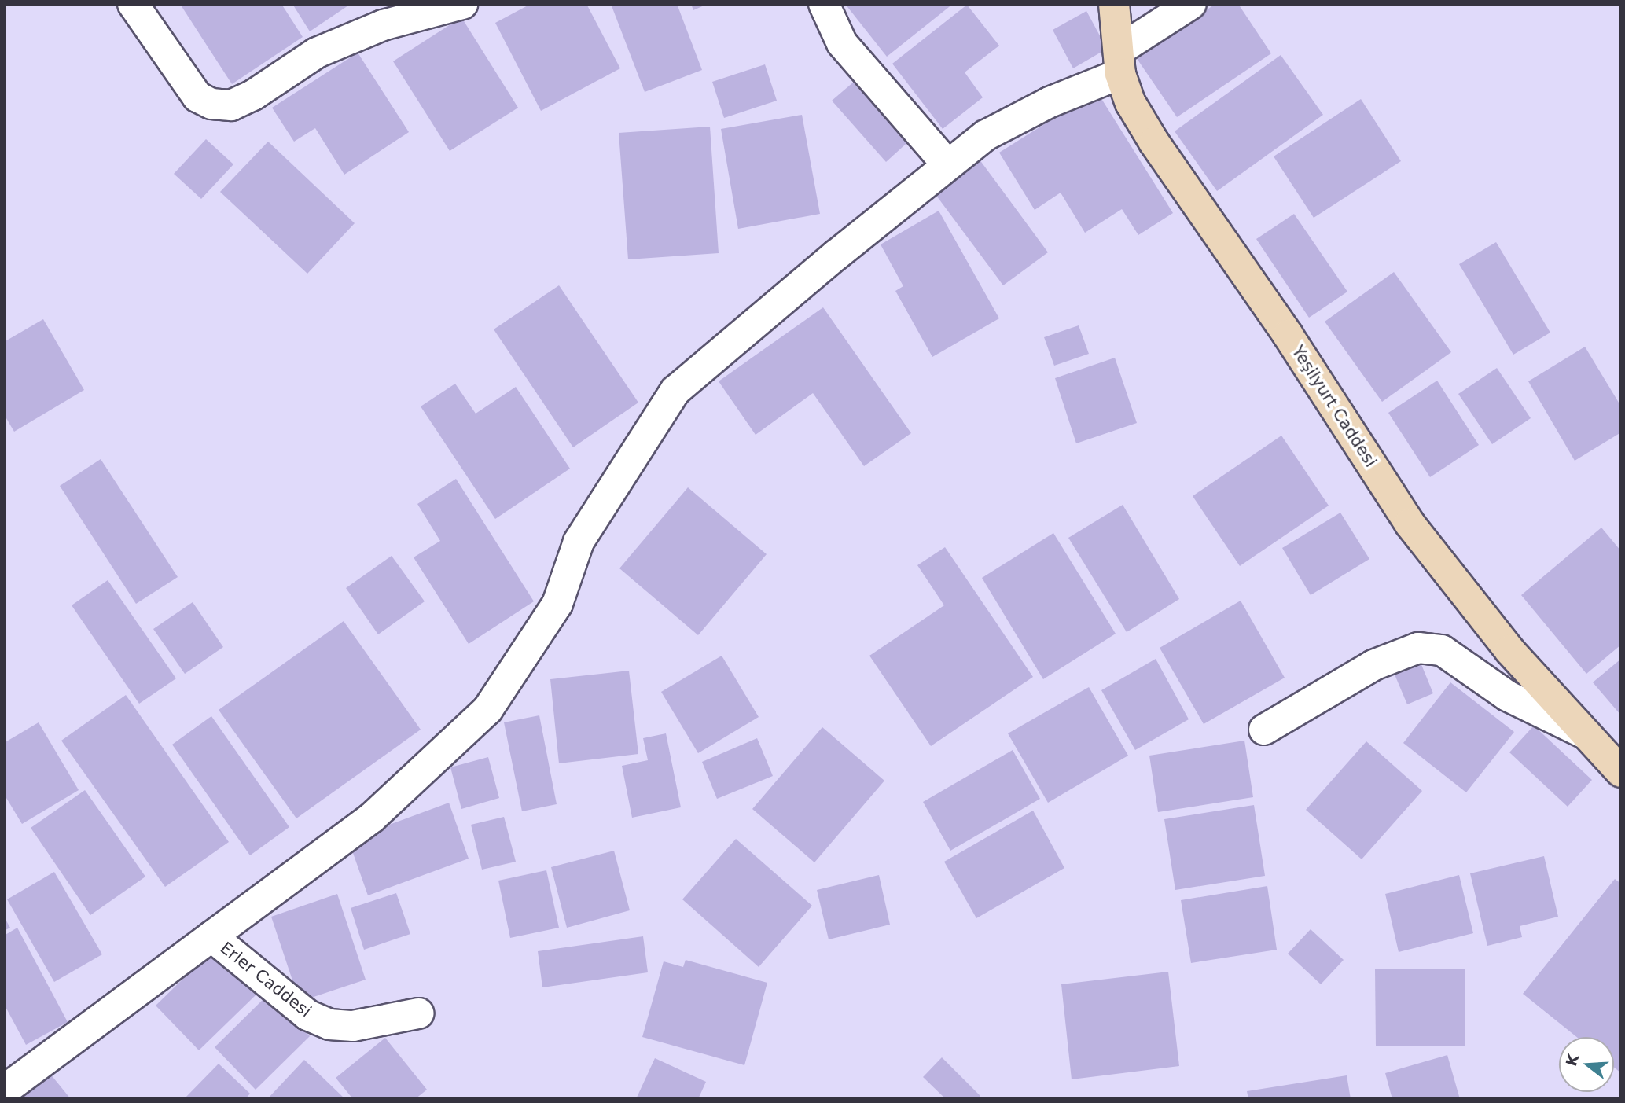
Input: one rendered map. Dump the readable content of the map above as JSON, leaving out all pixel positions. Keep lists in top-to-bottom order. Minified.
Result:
{"streets":{"main road":["Yeşilyurt Caddesi"],"street":["Erler Caddesi"]},"north":"left"}
